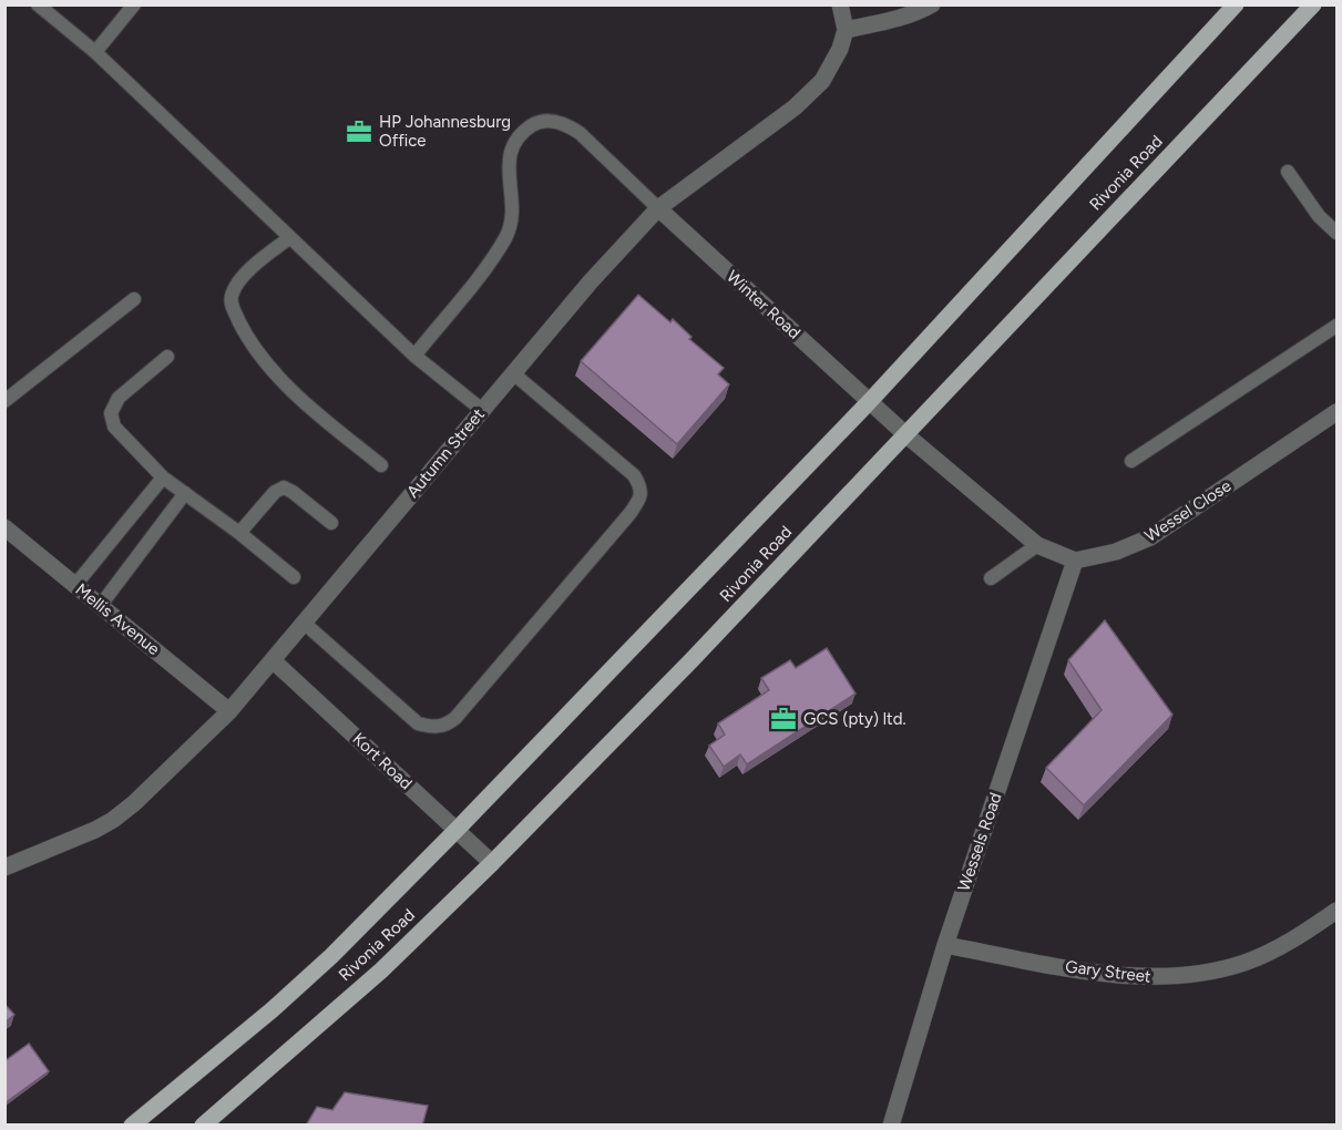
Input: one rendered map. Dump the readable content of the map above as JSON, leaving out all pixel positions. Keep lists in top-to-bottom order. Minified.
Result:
{"streets":{"main road":["Rivonia Road"],"street":["Winter Road","Autumn Street","Wessel Close","Mellis Avenue","Kort Road","Wessels Road","Gary Street"]},"crossings":[["Rivonia Road","Winter Road"],["Rivonia Road","Kort Road"],["Winter Road","Autumn Street"],["Autumn Street","Mellis Avenue"],["Autumn Street","Kort Road"],["Wessel Close","Wessels Road"],["Wessels Road","Gary Street"]],"places":{"office":["HP Johannesburg Office","GCS (pty) ltd."]}}
